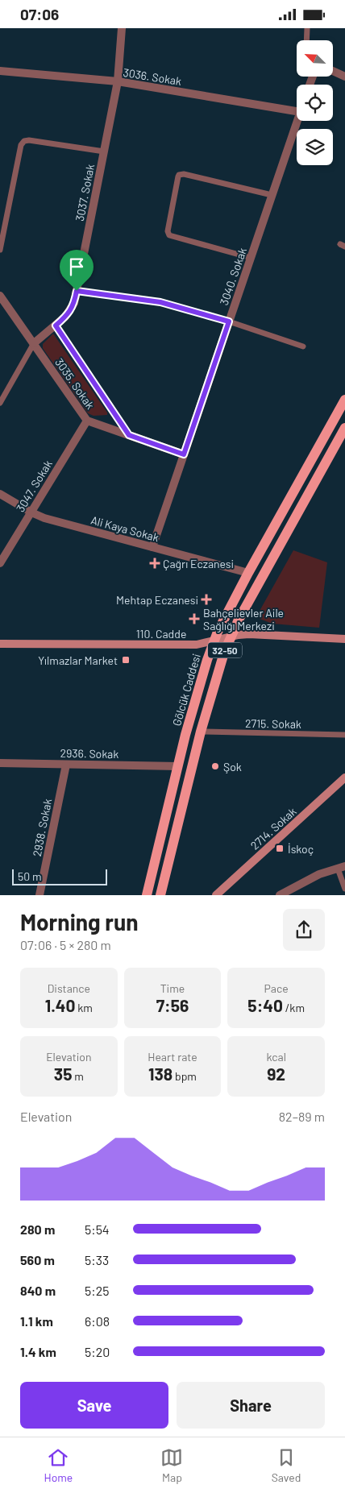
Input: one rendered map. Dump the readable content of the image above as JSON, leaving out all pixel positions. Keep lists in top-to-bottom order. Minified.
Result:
{"streets":{"main road":["32-50","Gölcük Caddesi"],"street":["3036. Sokak","3037. Sokak","3040. Sokak","3035. Sokak","3047. Sokak","Ali Kaya Sokak","110. Cadde","2936. Sokak","2938. Sokak","2714. Sokak"],"lane":["2715. Sokak"]},"crossings":[["3036. Sokak","3037. Sokak"],["3037. Sokak","3035. Sokak"],["3040. Sokak","3035. Sokak"],["3040. Sokak","Ali Kaya Sokak"],["3035. Sokak","3047. Sokak"],["3047. Sokak","Ali Kaya Sokak"],["Ali Kaya Sokak","Gölcük Caddesi"],["110. Cadde","32-50"],["110. Cadde","Gölcük Caddesi"],["32-50","2715. Sokak"],["Gölcük Caddesi","2936. Sokak"],["2936. Sokak","2938. Sokak"]],"places":{"health":["Çağrı Eczanesi","Mehtap Eczanesi","Bahçelievler Aile Sağlığı Merkezi"],"transit":["Yılmazlar Market","İskoç"],"other":["Şok"]},"scale_bar":"50 m","north":"top left","page":{"status":"07:06","scale":"50 m","heading":["Morning run","07:06 · 5 × 280 m"],"stats":[["Distance","1.40 km"],["Time","7:56"],["Pace","5:40 /km"],["Elevation","35 m"],["Heart rate","138 bpm"],["kcal","92"]],"chart":["Elevation","82–89 m"],"list":[{"name":"280 m","note":"5:54"},{"name":"560 m","note":"5:33"},{"name":"840 m","note":"5:25"},{"name":"1.1 km","note":"6:08"},{"name":"1.4 km","note":"5:20"}],"buttons":["Save","Share"],"tabs":["Home","Map","Saved"]}}
